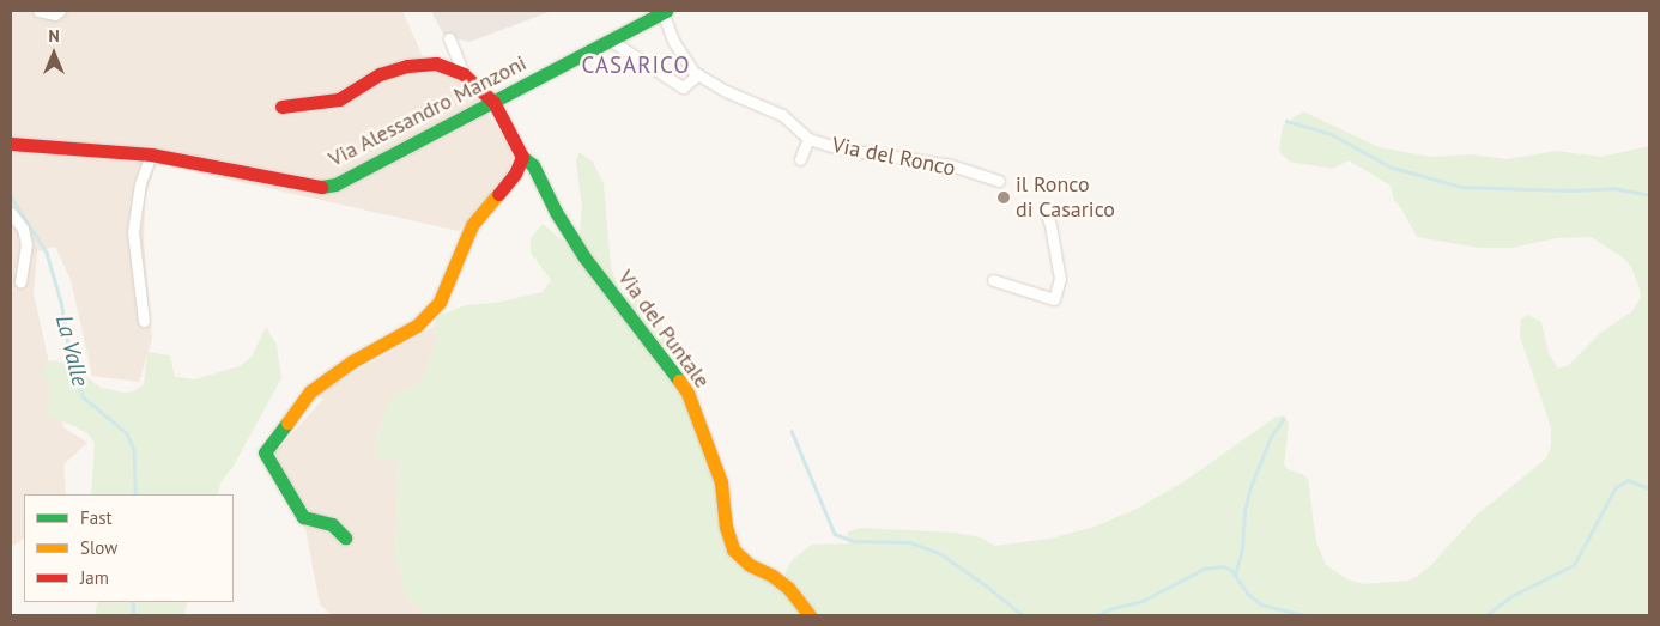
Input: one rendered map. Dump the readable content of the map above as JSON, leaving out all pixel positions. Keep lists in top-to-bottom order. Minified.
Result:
{"streets":{"street":["Via Alessandro Manzoni","Via del Ronco","Via del Puntale"]},"crossings":[["Via Alessandro Manzoni","Via del Ronco"],["Via Alessandro Manzoni","Via del Puntale"]],"districts":["CASARICO"],"water":["La Valle"],"places":["il Ronco di Casarico"],"legend":["Fast","Slow","Jam"],"north":"top"}
